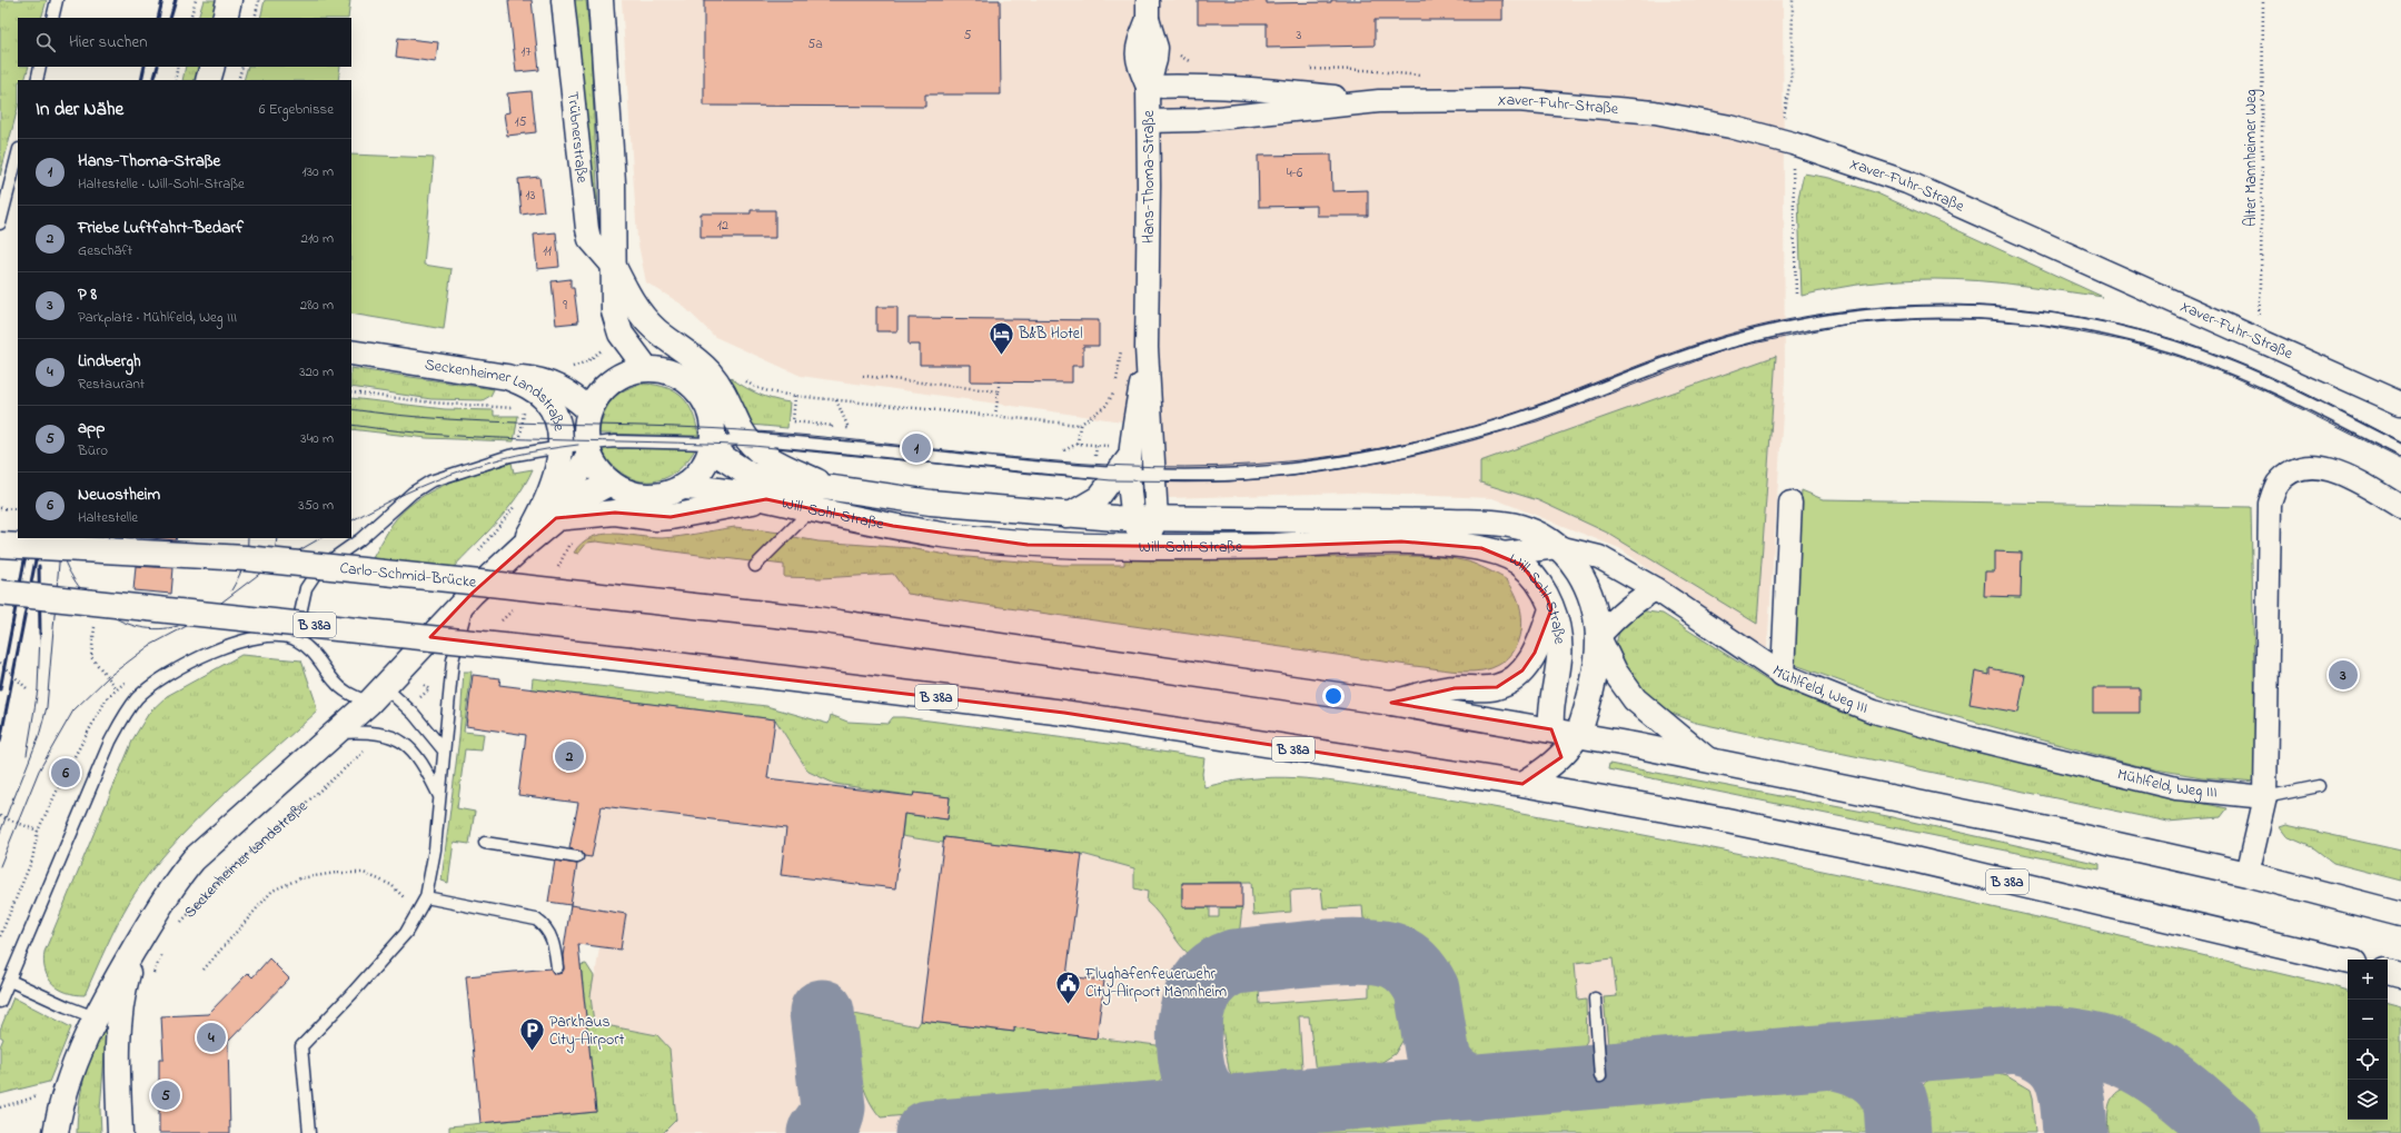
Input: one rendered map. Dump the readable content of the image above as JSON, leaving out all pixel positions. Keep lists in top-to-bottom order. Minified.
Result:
{"streets":{"main road":["Seckenheimer Landstraße","Will-Sohl-Straße","Carlo-Schmid-Brücke","B 38a"],"street":["Xaver-Fuhr-Straße","Trübnerstraße","Hans-Thoma-Straße","Mühlfeld, Weg III"],"path":["Alter Mannheimer Weg"]},"crossings":[["Xaver-Fuhr-Straße","Hans-Thoma-Straße"],["Hans-Thoma-Straße","Will-Sohl-Straße"],["Seckenheimer Landstraße","Will-Sohl-Straße"],["Seckenheimer Landstraße","Carlo-Schmid-Brücke"],["Will-Sohl-Straße","Carlo-Schmid-Brücke"],["Will-Sohl-Straße","B 38a"],["Will-Sohl-Straße","Mühlfeld, Weg III"]],"places":{"hotel":["B&B Hotel"],"public building":["Flughafenfeuerwehr City-Airport Mannheim"],"parking":["Parkhaus City-Airport"]},"house_numbers":["5","3","5a","17","15","4-6","13","12","11","9"],"page":{"search":"Hier suchen","heading":["In der Nähe","6 Ergebnisse"],"list":[{"mark":"1","name":"Hans-Thoma-Straße","note":"Haltestelle · Will-Sohl-Straße","value":"130 m"},{"mark":"2","name":"Friebe Luftfahrt-Bedarf","note":"Geschäft","value":"210 m"},{"mark":"3","name":"P 8","note":"Parkplatz · Mühlfeld, Weg III","value":"280 m"},{"mark":"4","name":"Lindbergh","note":"Restaurant","value":"320 m"},{"mark":"5","name":"app","note":"Büro","value":"340 m"},{"mark":"6","name":"Neuostheim","note":"Haltestelle","value":"350 m"}],"pins":["1","3","2","6","4","5"],"map_buttons":["+","−"]}}
